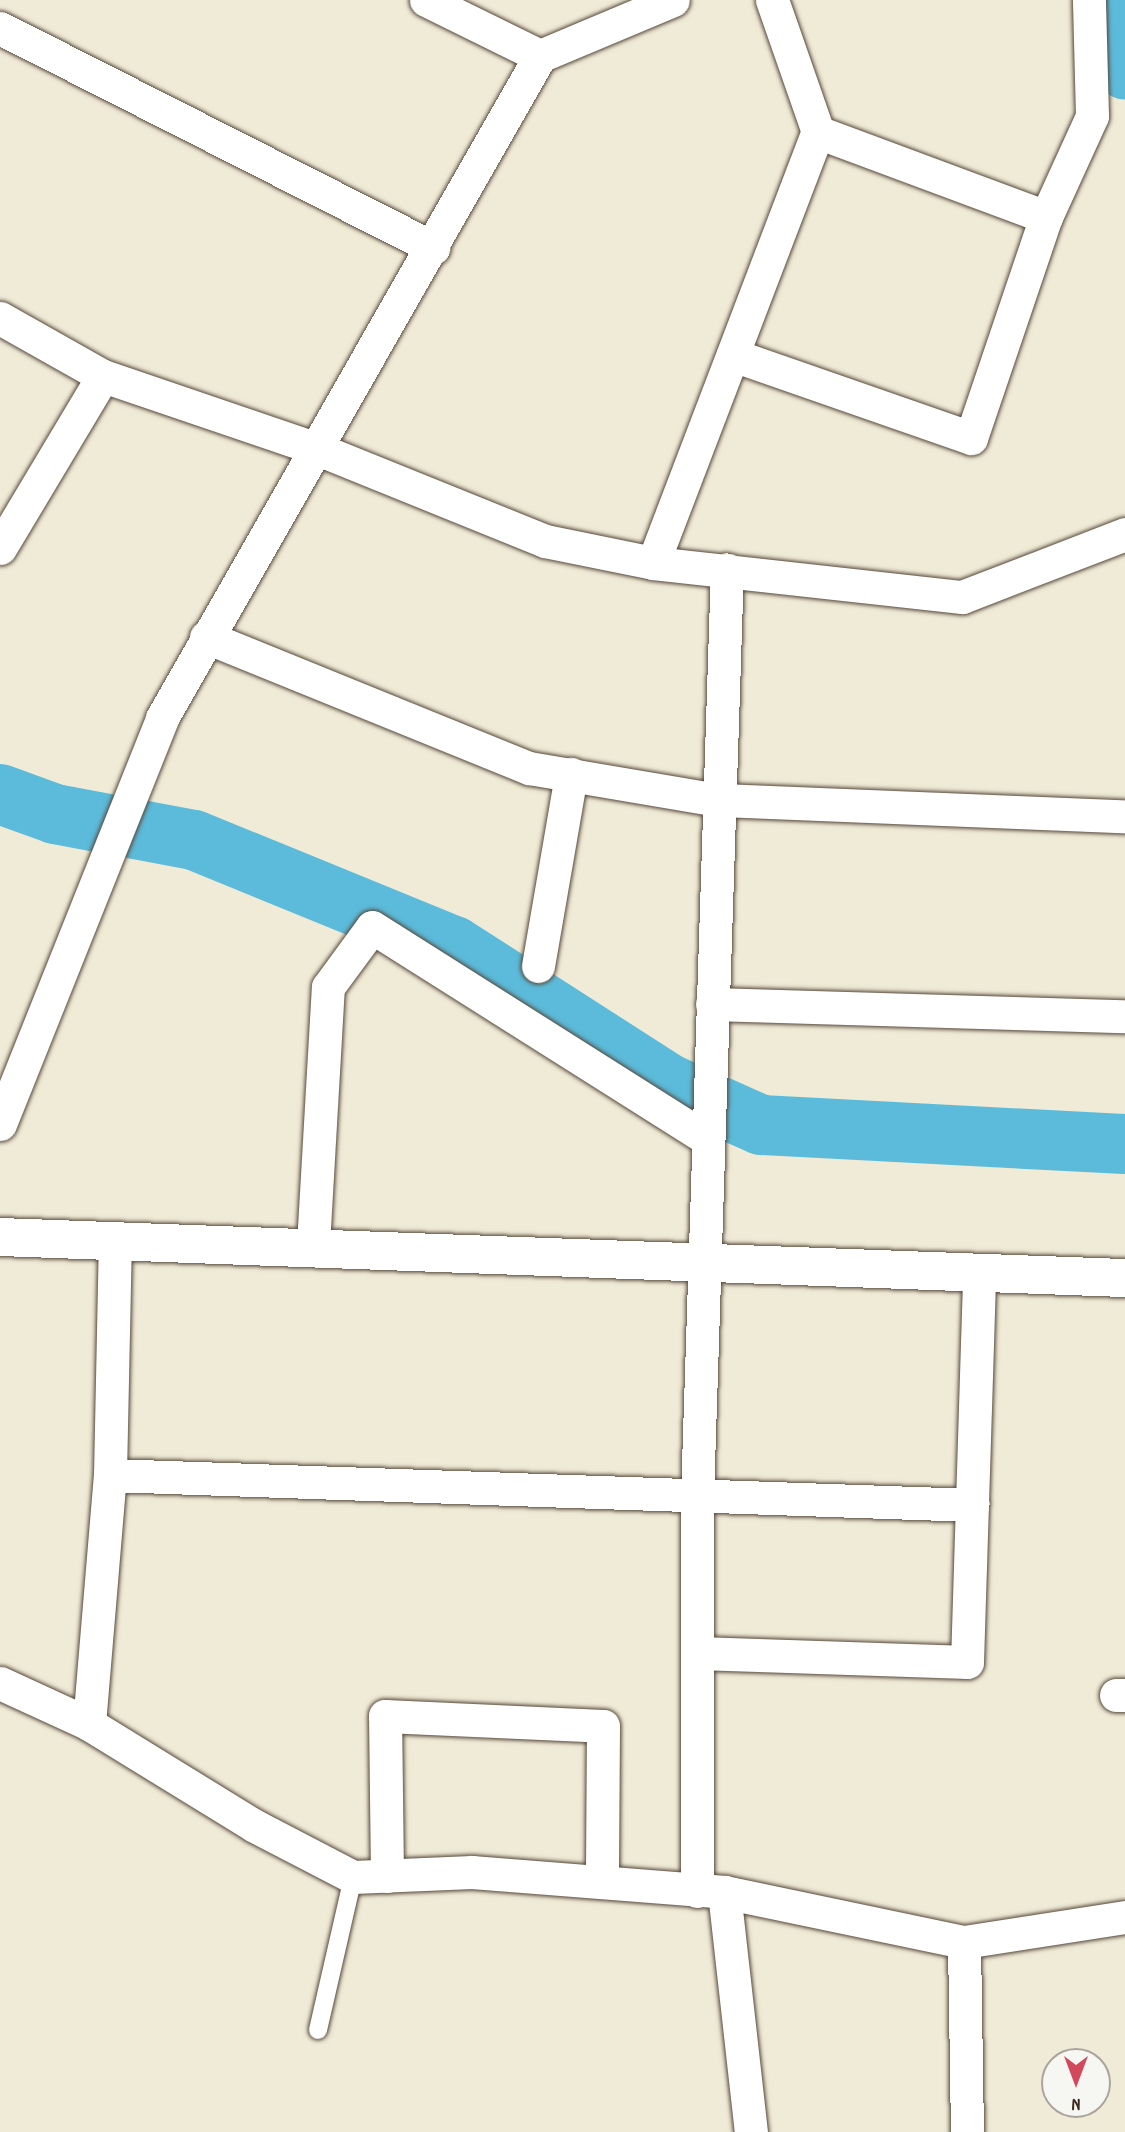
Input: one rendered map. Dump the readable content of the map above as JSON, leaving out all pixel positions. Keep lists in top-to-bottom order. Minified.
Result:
{"north":"bottom"}
